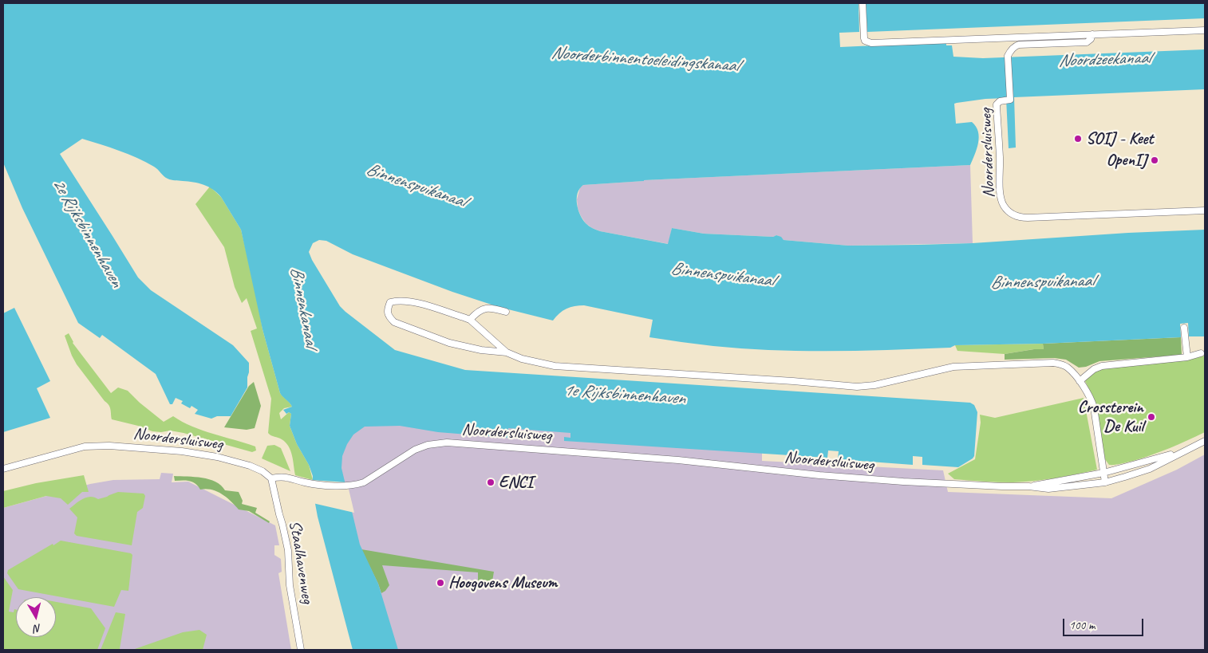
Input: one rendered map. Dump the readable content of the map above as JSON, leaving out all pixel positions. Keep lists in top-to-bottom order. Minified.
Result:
{"streets":{"street":["Noordersluisweg","Staalhavenweg"]},"crossings":[["Noordersluisweg","Staalhavenweg"]],"water":["Noorderbinnentoeleidingskanaal","Noordzeekanaal","Binnenspuikanaal","2e Rijksbinnenhaven","Binnenkanaal","1e Rijksbinnenhaven"],"places":["SOIJ - Keet","OpenIJ","Crossterein De Kuil","ENCI","Hoogovens Museum"],"scale_bar":"100 m","north":"bottom"}
